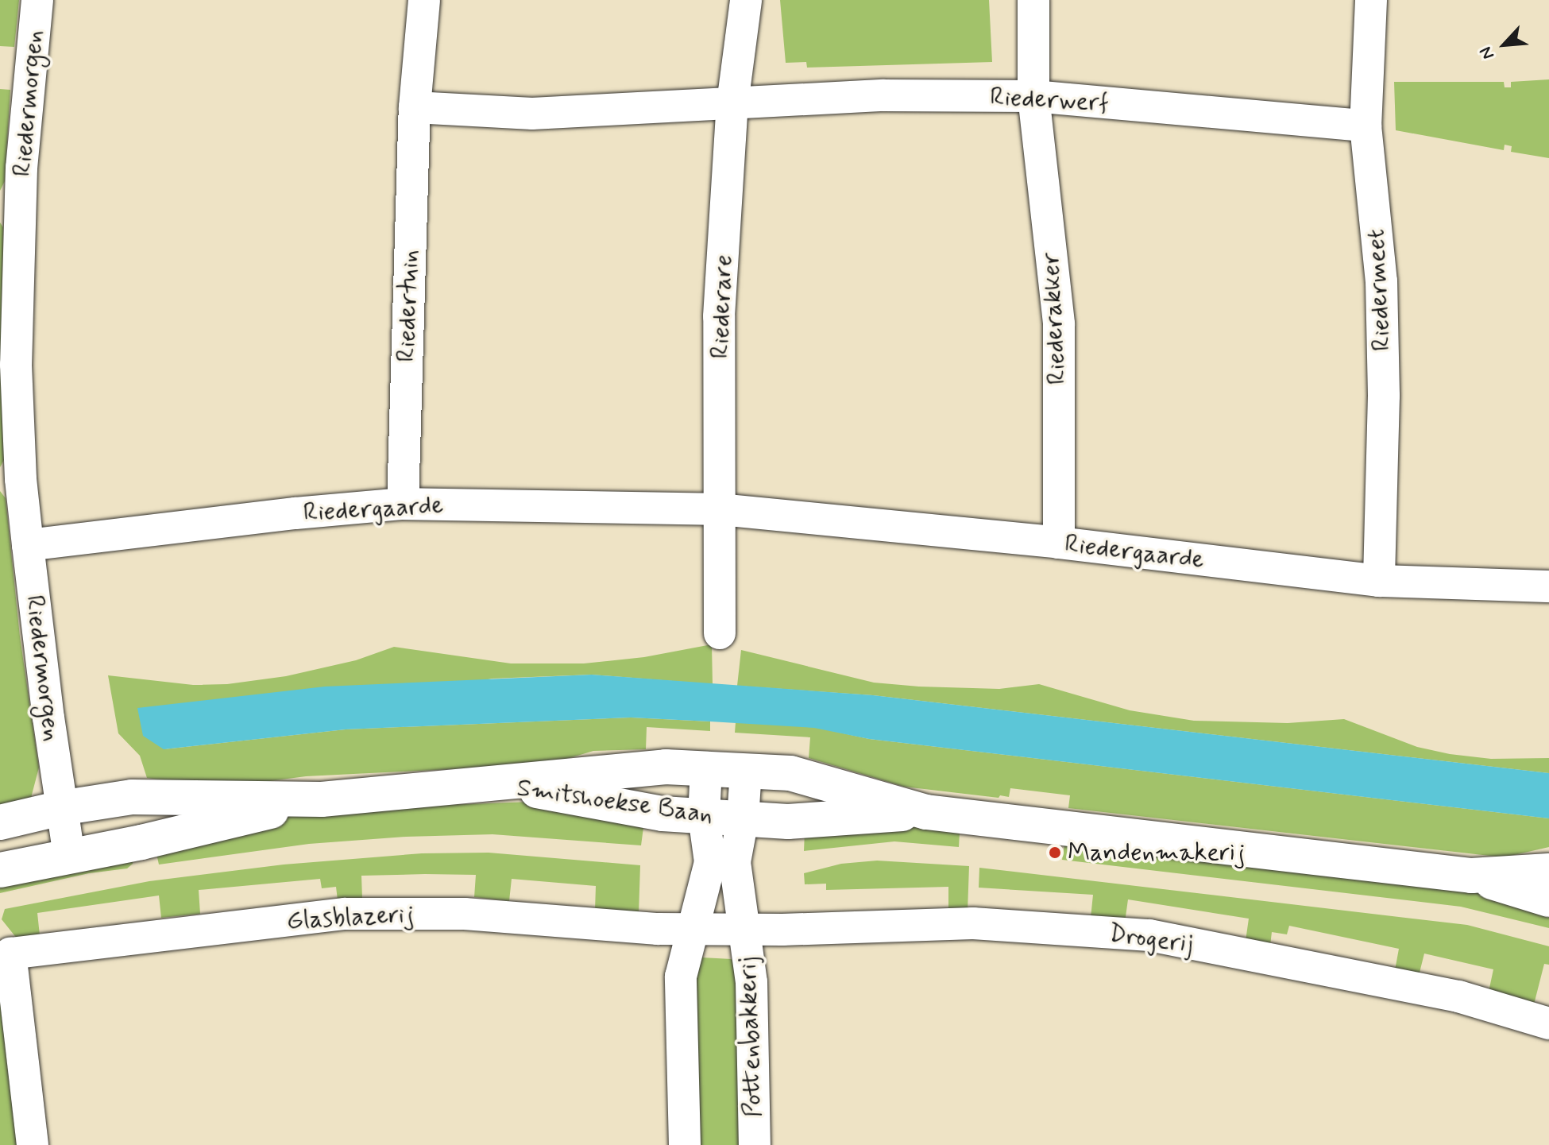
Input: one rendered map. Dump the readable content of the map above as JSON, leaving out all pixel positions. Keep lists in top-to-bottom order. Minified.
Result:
{"streets":{"street":["Riederwerf","Riedermorgen","Riedermeet","Riedertuin","Riederare","Riederakker","Riedergaarde","Smitshoekse Baan","Glasblazerij","Drogerij","Pottenbakkerij"]},"crossings":[["Riederwerf","Riedermeet"],["Riederwerf","Riederare"],["Riederwerf","Riederakker"],["Riedermorgen","Riedergaarde"],["Riedermorgen","Smitshoekse Baan"],["Riedermeet","Riedergaarde"],["Riedertuin","Riedergaarde"],["Riederare","Riedergaarde"],["Riederakker","Riedergaarde"],["Smitshoekse Baan","Pottenbakkerij"],["Glasblazerij","Pottenbakkerij"],["Drogerij","Pottenbakkerij"]],"places":["Mandenmakerij"],"north":"bottom left"}
